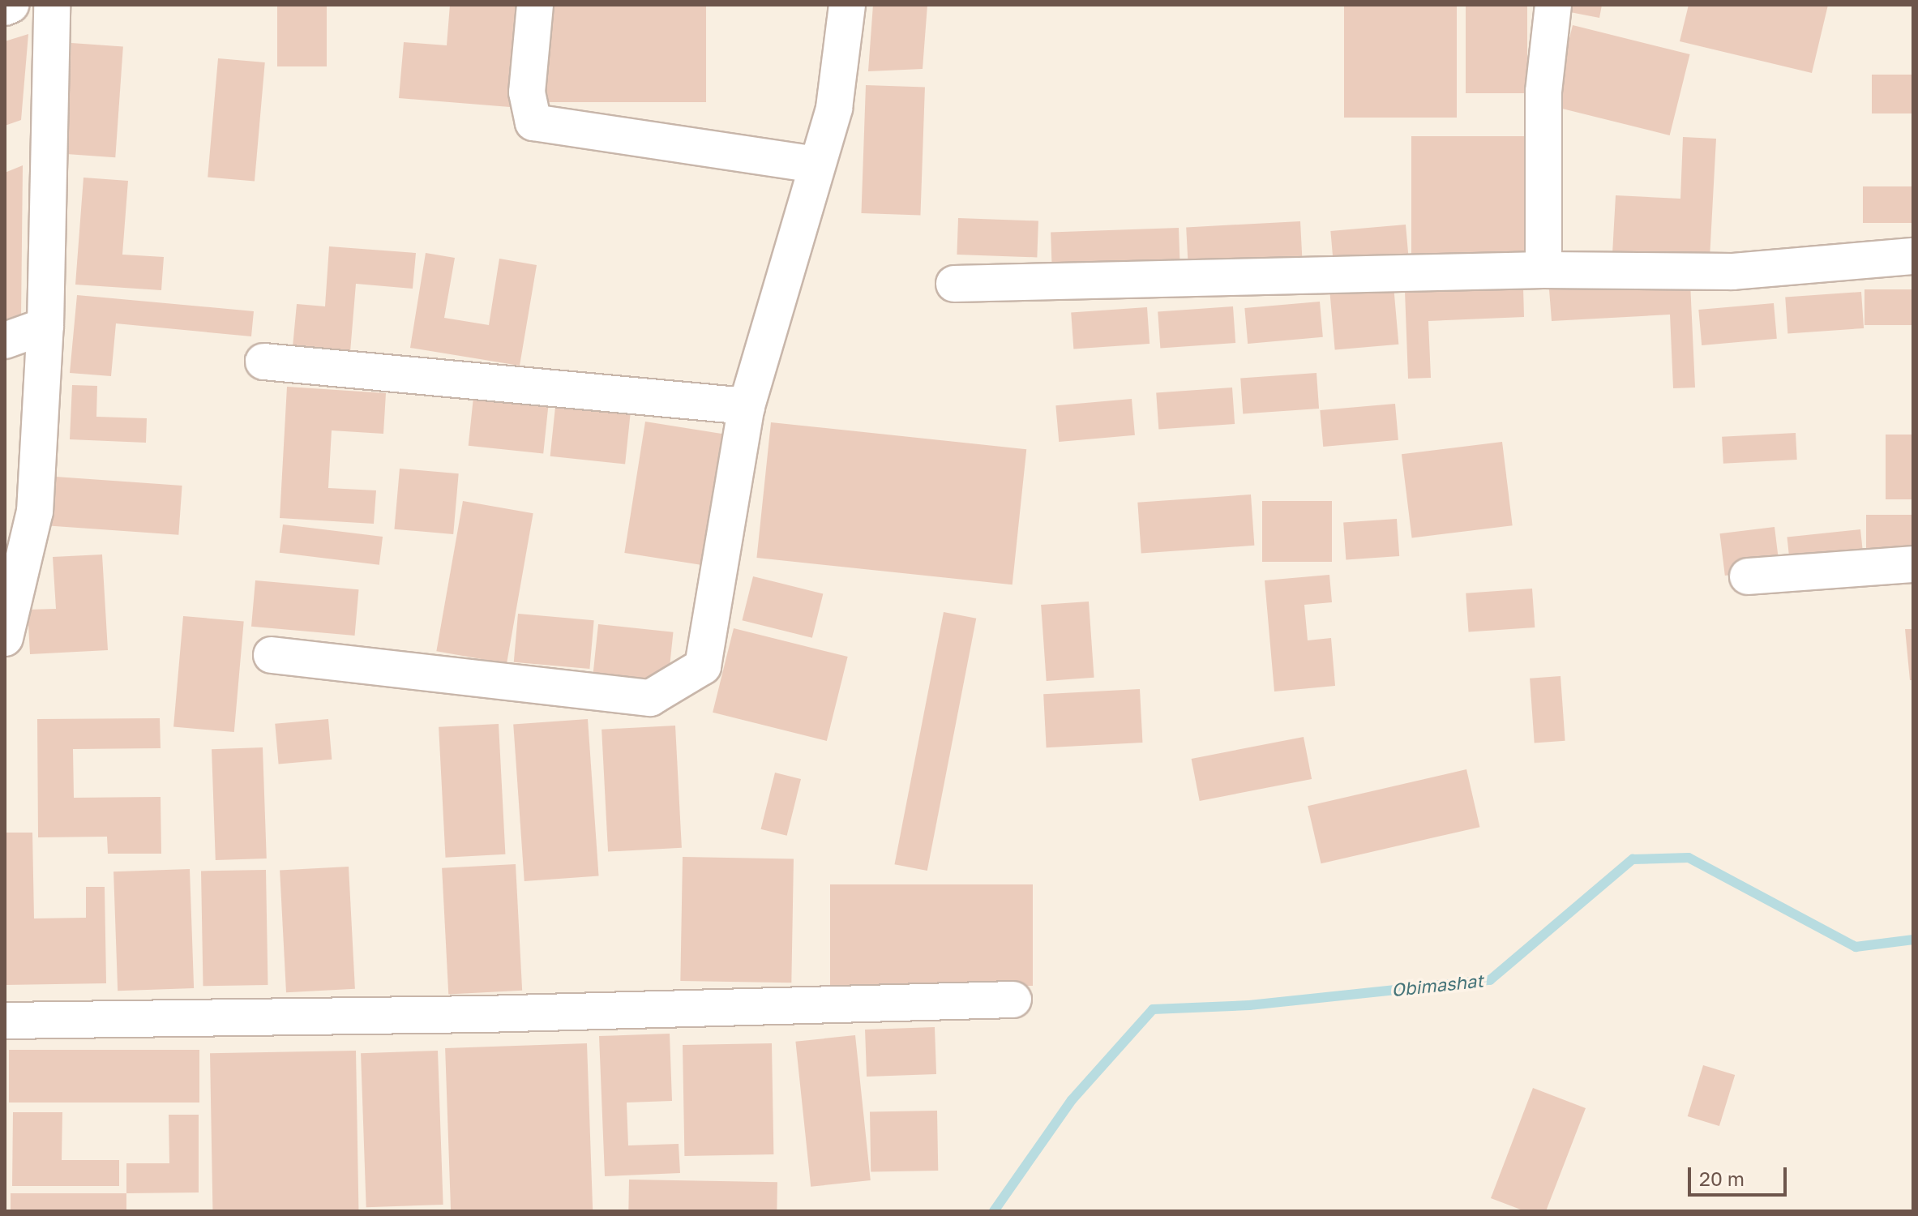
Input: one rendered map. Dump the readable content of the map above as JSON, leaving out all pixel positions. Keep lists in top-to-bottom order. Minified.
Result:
{"water":["Obimashat"],"scale_bar":"20 m"}
